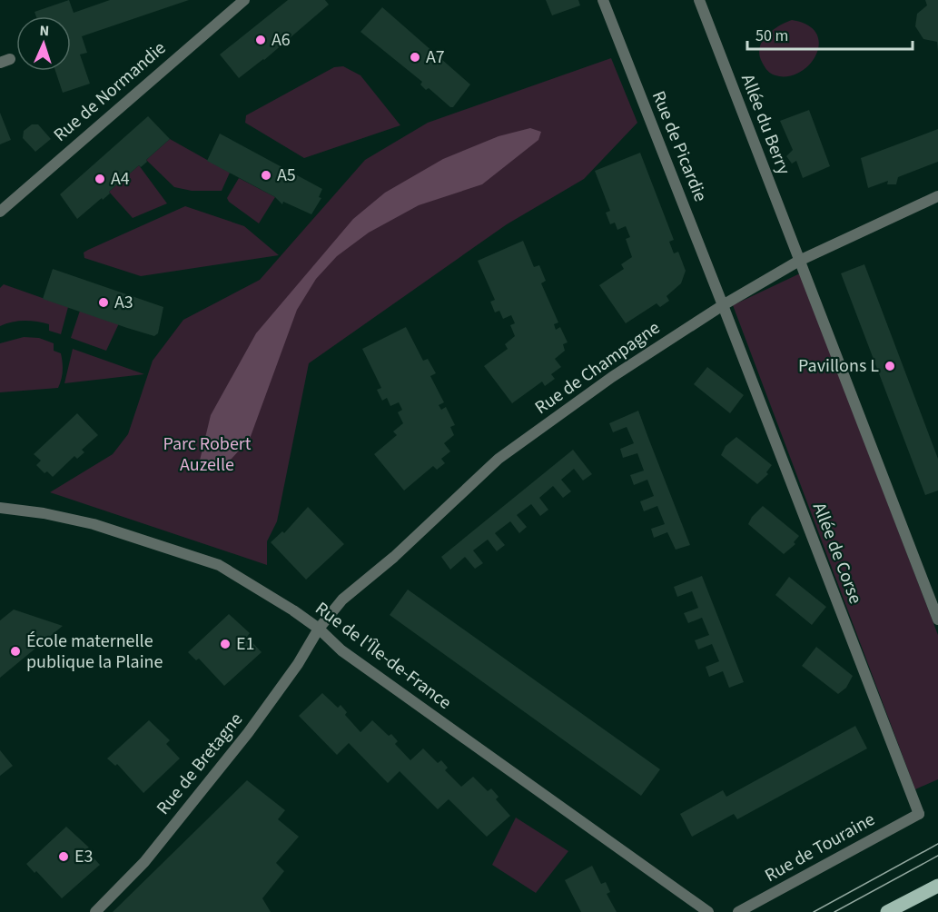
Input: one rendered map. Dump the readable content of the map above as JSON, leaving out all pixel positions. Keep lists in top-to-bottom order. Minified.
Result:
{"streets":{"street":["Rue de Normandie","Allée du Berry","Rue de Picardie","Rue de Champagne","Allée de Corse","Rue de l'Île-de-France","Rue de Bretagne","Rue de Touraine"]},"crossings":[["Allée du Berry","Rue de Champagne"],["Rue de Picardie","Rue de Champagne"],["Rue de Picardie","Allée de Corse"],["Rue de Champagne","Allée de Corse"],["Rue de Champagne","Rue de l'Île-de-France"],["Rue de Champagne","Rue de Bretagne"],["Allée de Corse","Rue de Touraine"],["Rue de l'Île-de-France","Rue de Bretagne"]],"parks":["Parc Robert Auzelle"],"places":["A6","A7","A5","A4","A3","Pavillons L","E1","École maternelle publique la Plaine","E3"],"scale_bar":"50 m","north":"top"}
